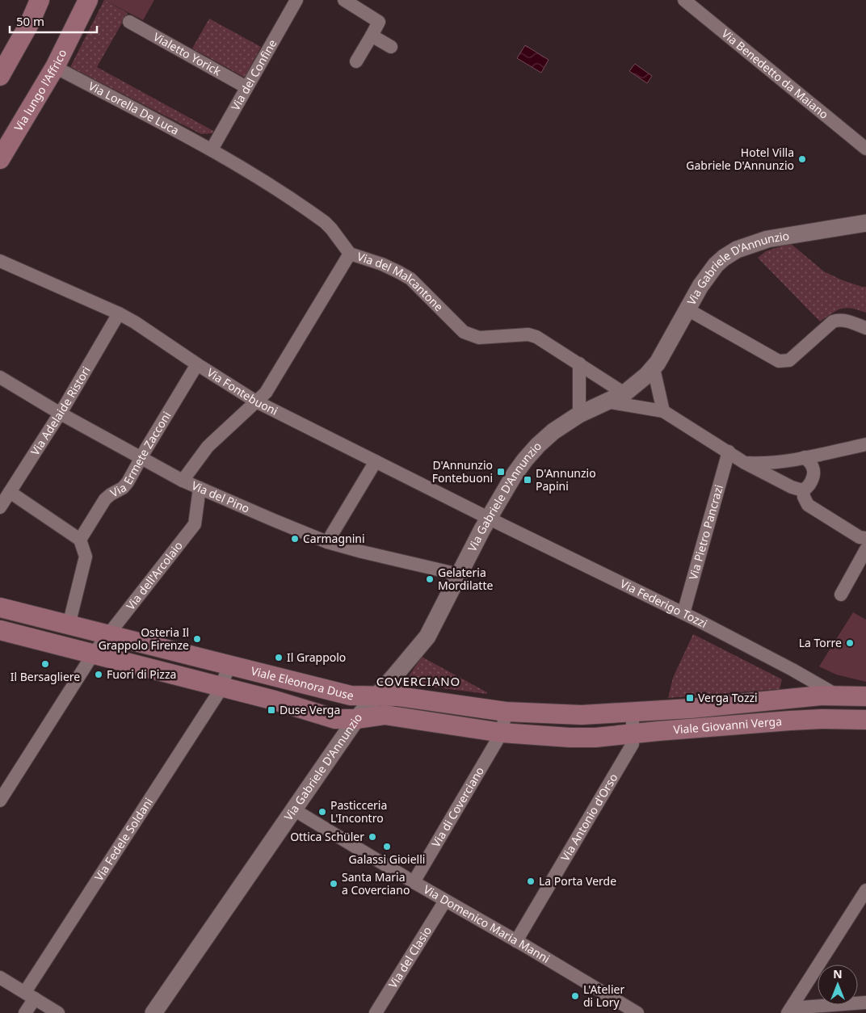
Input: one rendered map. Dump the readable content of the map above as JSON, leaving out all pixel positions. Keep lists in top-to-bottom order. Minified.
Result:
{"streets":{"main road":["Via lungo l'Affrico","Viale Eleonora Duse","Viale Giovanni Verga"],"street":["Vialetto Yorick","Via del Confine","Via Benedetto da Maiano","Via Lorella De Luca","Via Gabriele D'Annunzio","Via del Malcantone","Via Fontebuoni","Via Adelaide Ristori","Via Ermete Zacconi","Via del Pino","Via Pietro Pancrazi","Via dell'Arcolaio","Via Federigo Tozzi","Via di Coverciano","Via Antonio d'Orso","Via Fedele Soldani","Via Domenico Maria Manni","Via del Clasio"]},"crossings":[["Vialetto Yorick","Via del Confine"],["Via del Confine","Via Lorella De Luca"],["Via del Confine","Via del Malcantone"],["Via lungo l'Affrico","Via Lorella De Luca"],["Via Lorella De Luca","Via del Malcantone"],["Via Gabriele D'Annunzio","Via del Malcantone"],["Via Gabriele D'Annunzio","Via Fontebuoni"],["Via Gabriele D'Annunzio","Via del Pino"],["Via Gabriele D'Annunzio","Via Federigo Tozzi"],["Via Gabriele D'Annunzio","Viale Eleonora Duse"],["Via Gabriele D'Annunzio","Viale Giovanni Verga"],["Via Gabriele D'Annunzio","Via Domenico Maria Manni"],["Via Fontebuoni","Via Adelaide Ristori"],["Via Fontebuoni","Via Ermete Zacconi"],["Via Fontebuoni","Via Federigo Tozzi"],["Via Adelaide Ristori","Via del Pino"],["Via Ermete Zacconi","Via del Pino"],["Via del Pino","Via dell'Arcolaio"],["Via Pietro Pancrazi","Via Federigo Tozzi"],["Via dell'Arcolaio","Viale Eleonora Duse"],["Via Federigo Tozzi","Viale Giovanni Verga"],["Viale Eleonora Duse","Viale Giovanni Verga"],["Viale Eleonora Duse","Via Fedele Soldani"],["Viale Giovanni Verga","Via di Coverciano"],["Viale Giovanni Verga","Via Antonio d'Orso"],["Via di Coverciano","Via Domenico Maria Manni"],["Via Antonio d'Orso","Via Domenico Maria Manni"],["Via Domenico Maria Manni","Via del Clasio"]],"districts":["COVERCIANO"],"places":{"other":["Hotel Villa Gabriele D'Annunzio","Carmagnini","Gelateria Mordilatte","Osteria Il Grappolo Firenze","La Torre","Il Grappolo","Il Bersagliere","Fuori di Pizza","Pasticceria L'Incontro","Ottica Schüler","Galassi Gioielli","La Porta Verde","Santa Maria a Coverciano","L'Atelier di Lory"],"transit":["D'Annunzio Fontebuoni","D'Annunzio Papini","Verga Tozzi","Duse Verga"]},"scale_bar":"50 m","north":"top"}
